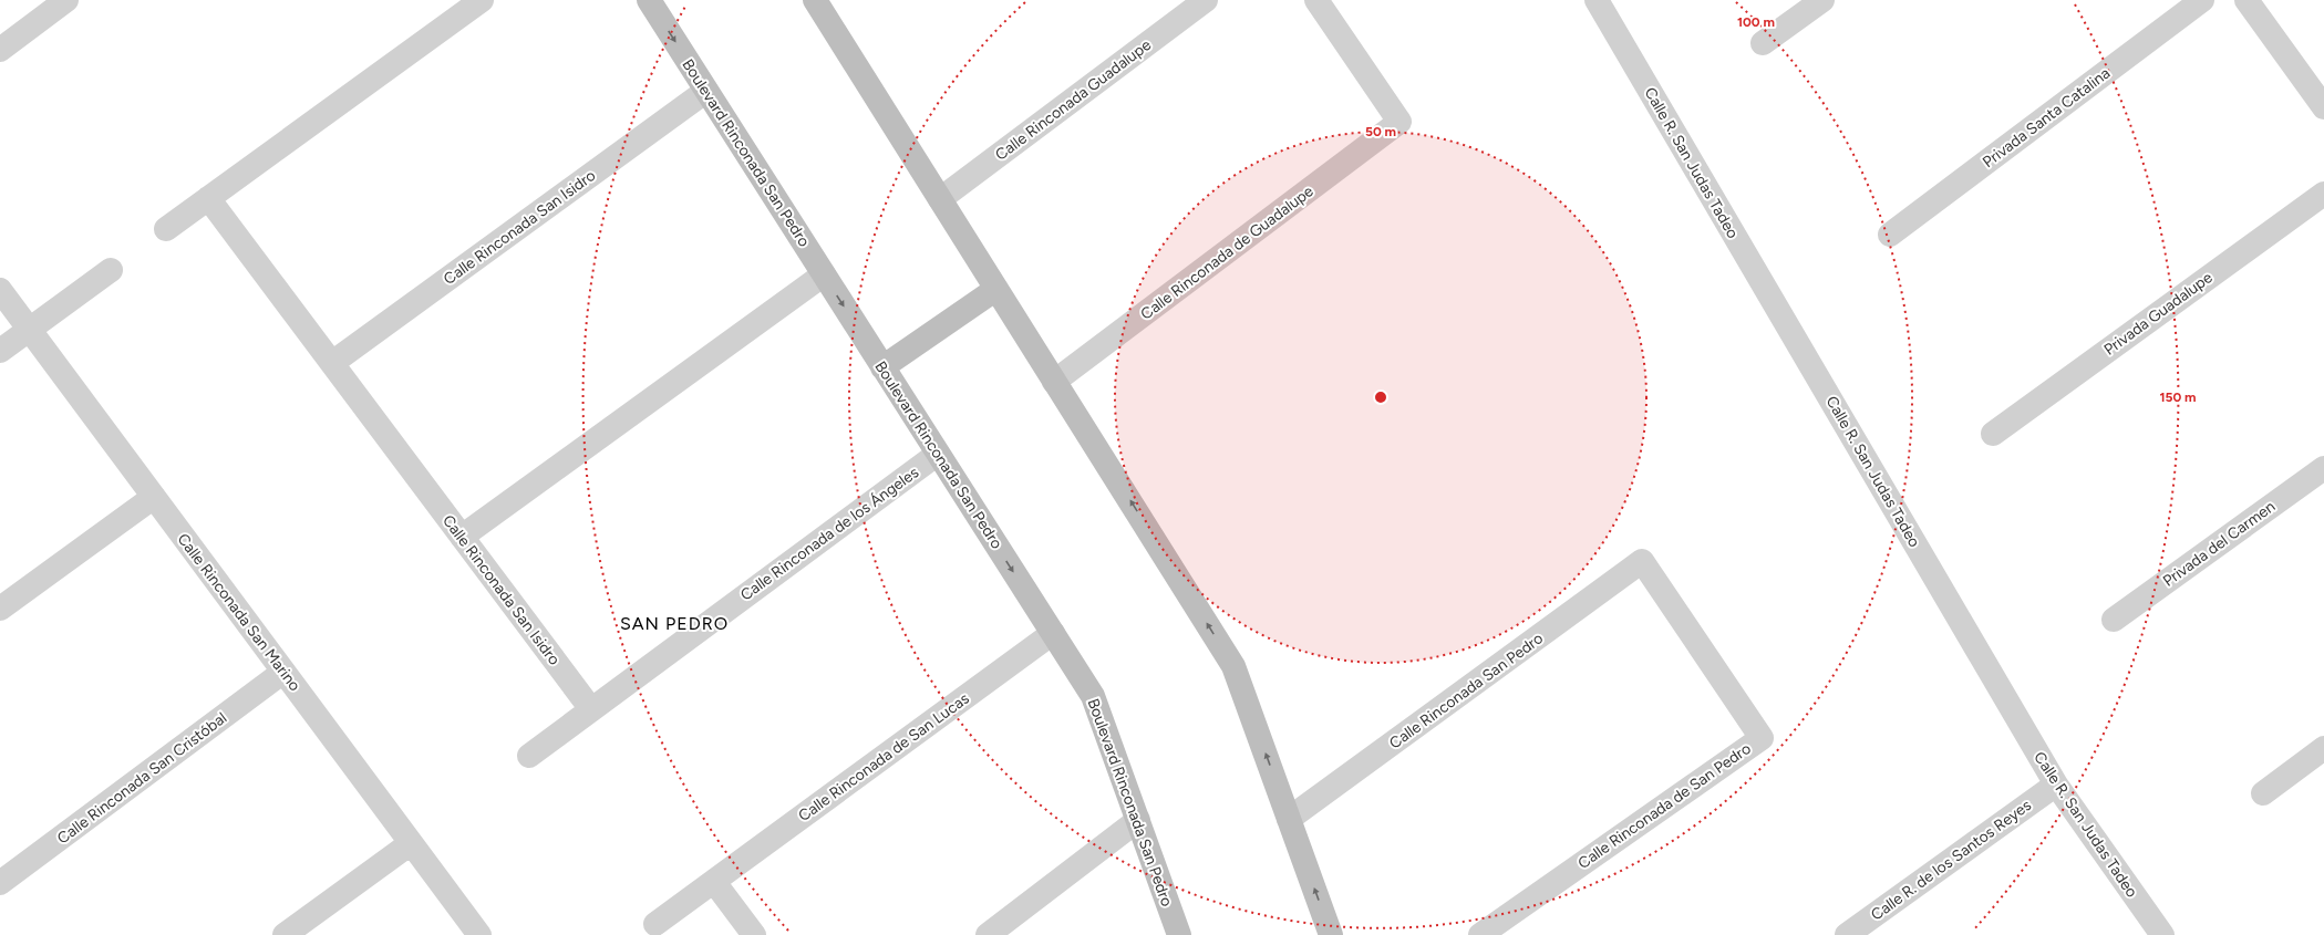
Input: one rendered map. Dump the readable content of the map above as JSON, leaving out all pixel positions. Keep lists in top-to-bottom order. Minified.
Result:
{"streets":{"street":["Calle Rinconada Guadalupe","Privada Santa Catalina","Boulevard Rinconada San Pedro","Calle R. San Judas Tadeo","Calle Rinconada San Isidro","Calle Rinconada de Guadalupe","Privada Guadalupe","Calle Rinconada de los Ángeles","Privada del Carmen","Calle Rinconada San Marino","Calle Rinconada San Pedro","Calle Rinconada de San Lucas","Calle Rinconada San Cristóbal","Calle Rinconada de San Pedro","Calle R. de los Santos Reyes"]},"crossings":[["Boulevard Rinconada San Pedro","Calle Rinconada San Isidro"],["Boulevard Rinconada San Pedro","Calle Rinconada de los Ángeles"],["Boulevard Rinconada San Pedro","Calle Rinconada de San Lucas"],["Calle R. San Judas Tadeo","Calle R. de los Santos Reyes"],["Calle Rinconada San Isidro","Calle Rinconada de los Ángeles"],["Calle Rinconada San Marino","Calle Rinconada San Cristóbal"],["Calle Rinconada San Pedro","Calle Rinconada de San Pedro"]],"districts":["SAN PEDRO"],"rings":["100 m","50 m","150 m"]}
